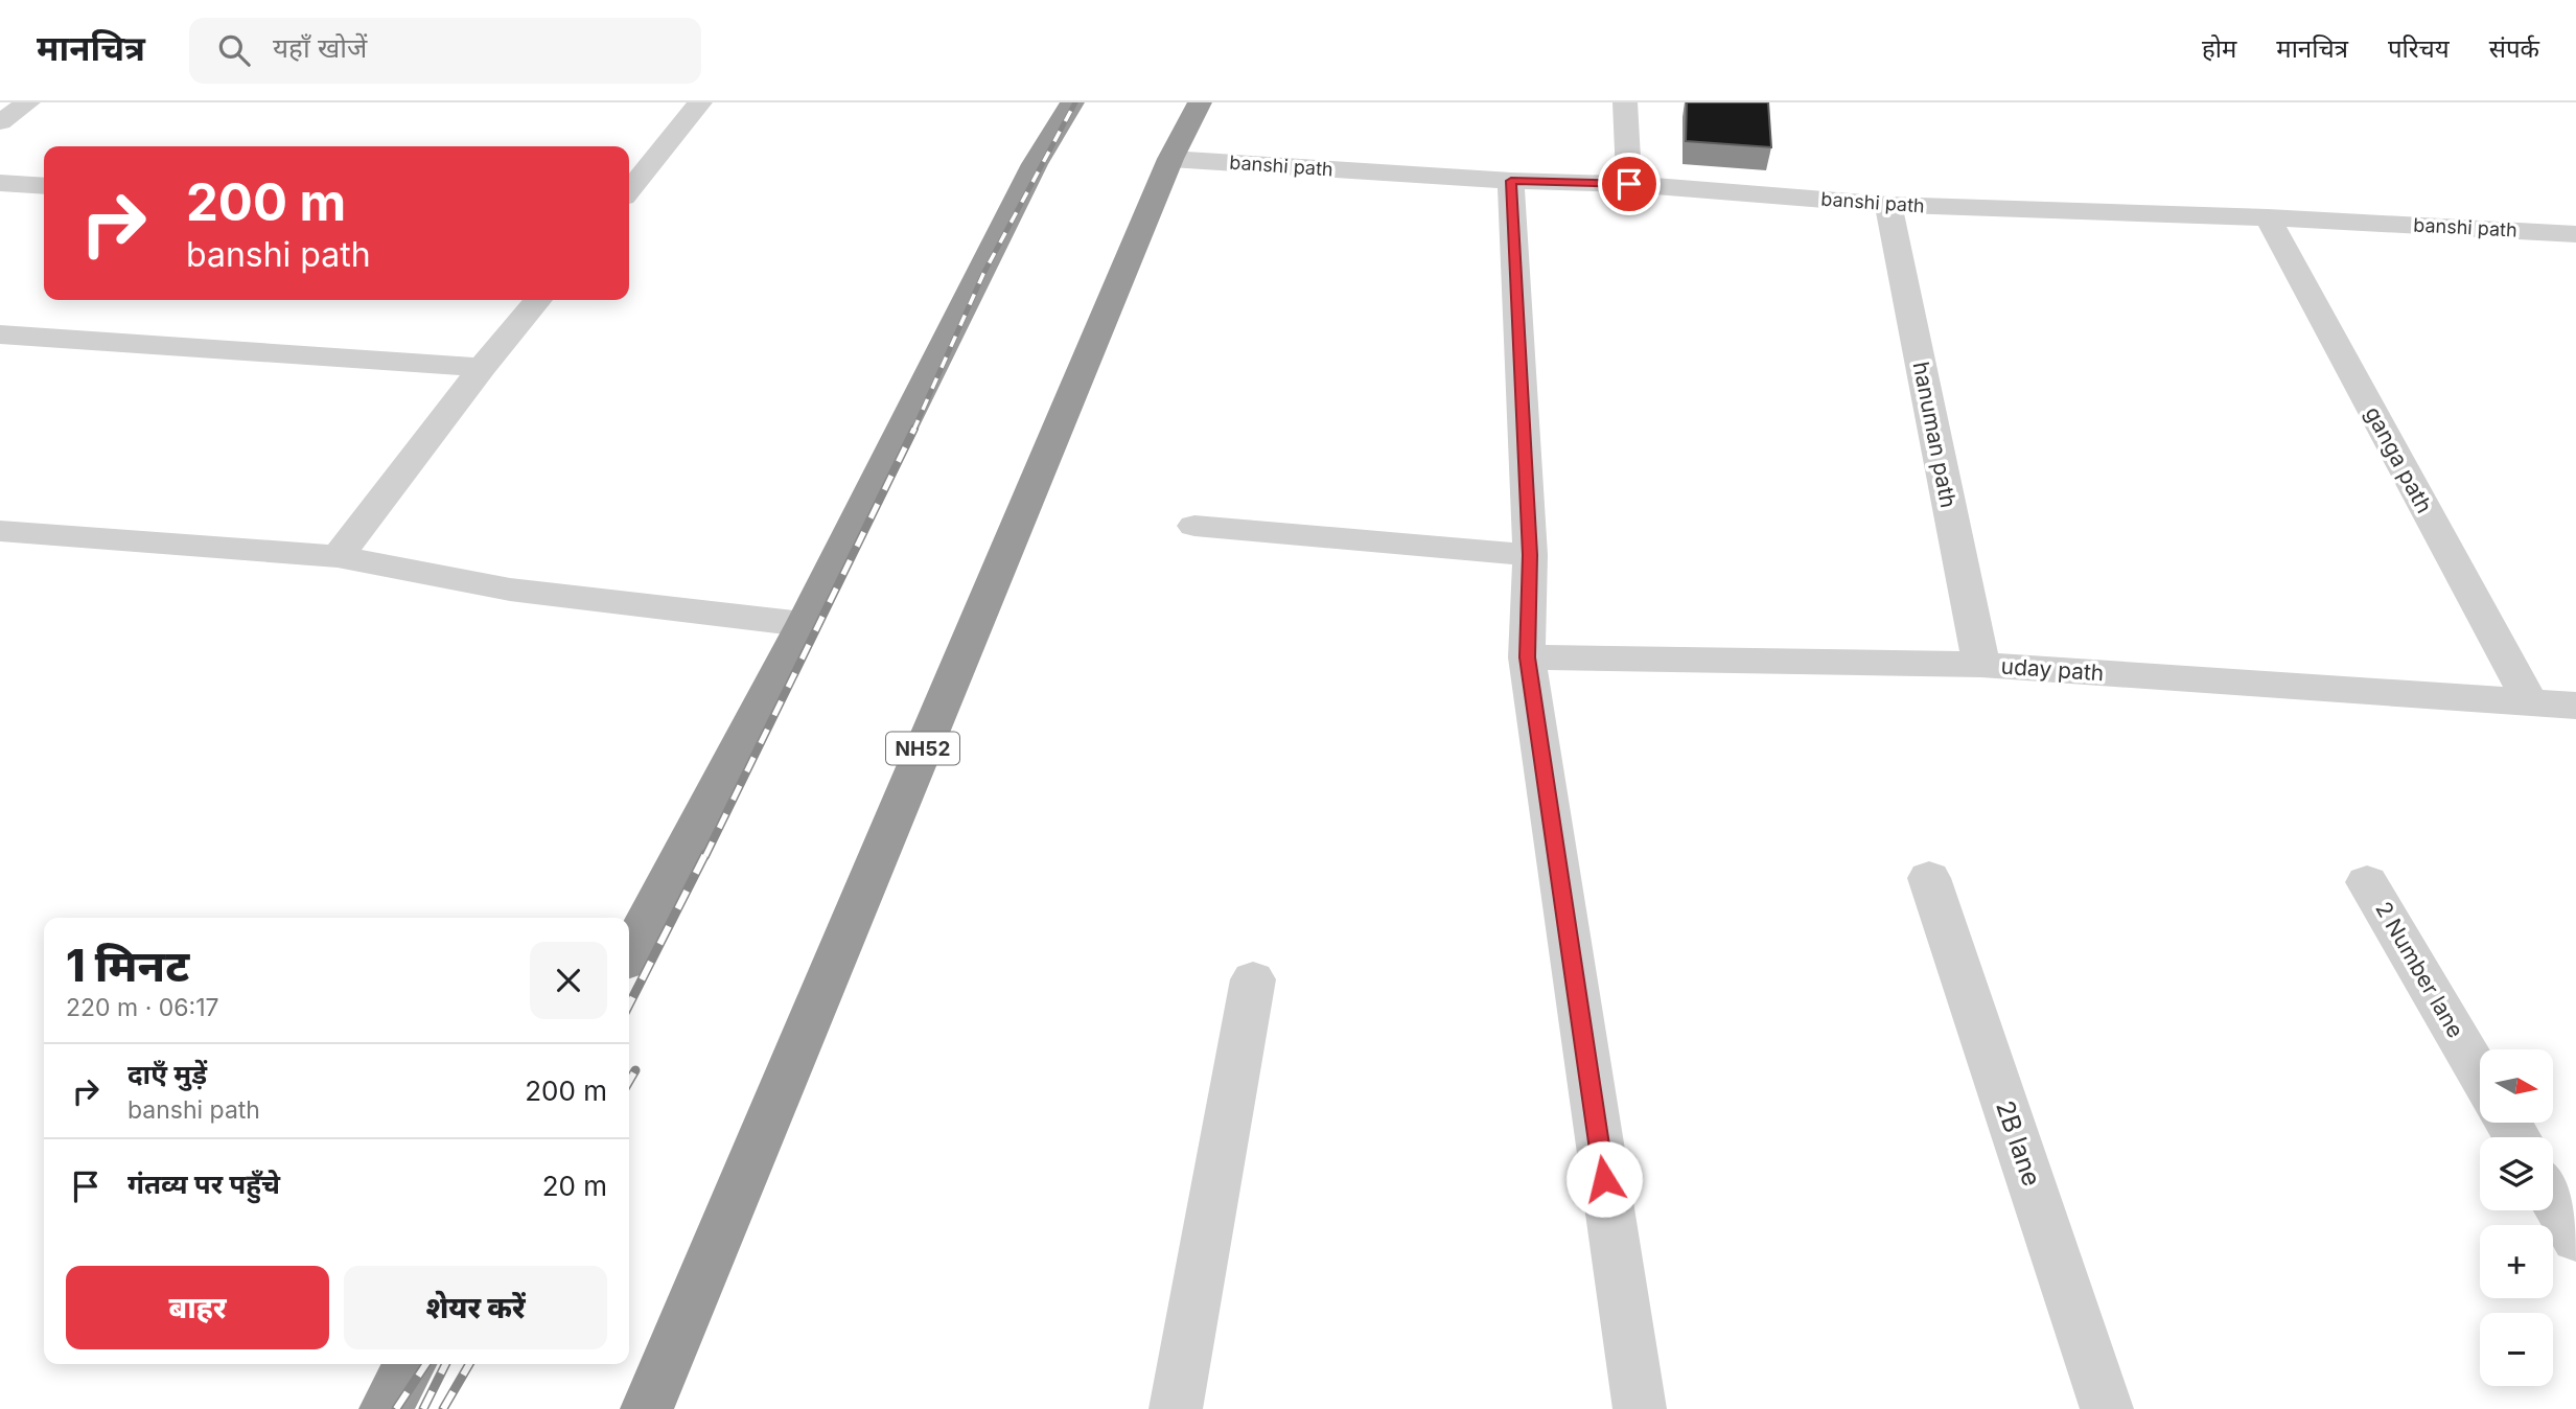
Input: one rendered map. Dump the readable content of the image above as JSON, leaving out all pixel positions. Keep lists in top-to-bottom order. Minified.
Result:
{"streets":{"highway":["NH52"],"street":["banshi path","hanuman path","ganga path","uday path","2 Number lane","2B lane"]},"crossings":[["banshi path","hanuman path"],["banshi path","ganga path"],["banshi path","NH52"],["hanuman path","uday path"],["ganga path","uday path"]],"north":"right","page":{"header":"मानचित्र","search":"यहाँ खोजें","nav":["होम","मानचित्र","परिचय","संपर्क"],"turn":["200 m","banshi path"],"heading":["1 मिनट","220 m · 06:17"],"list":[{"name":"दाएँ मुड़ें","note":"banshi path","value":"200 m"},{"name":"गंतव्य पर पहुँचे","value":"20 m"}],"map_buttons":["+","−"],"buttons":["बाहर","शेयर करें"]}}
